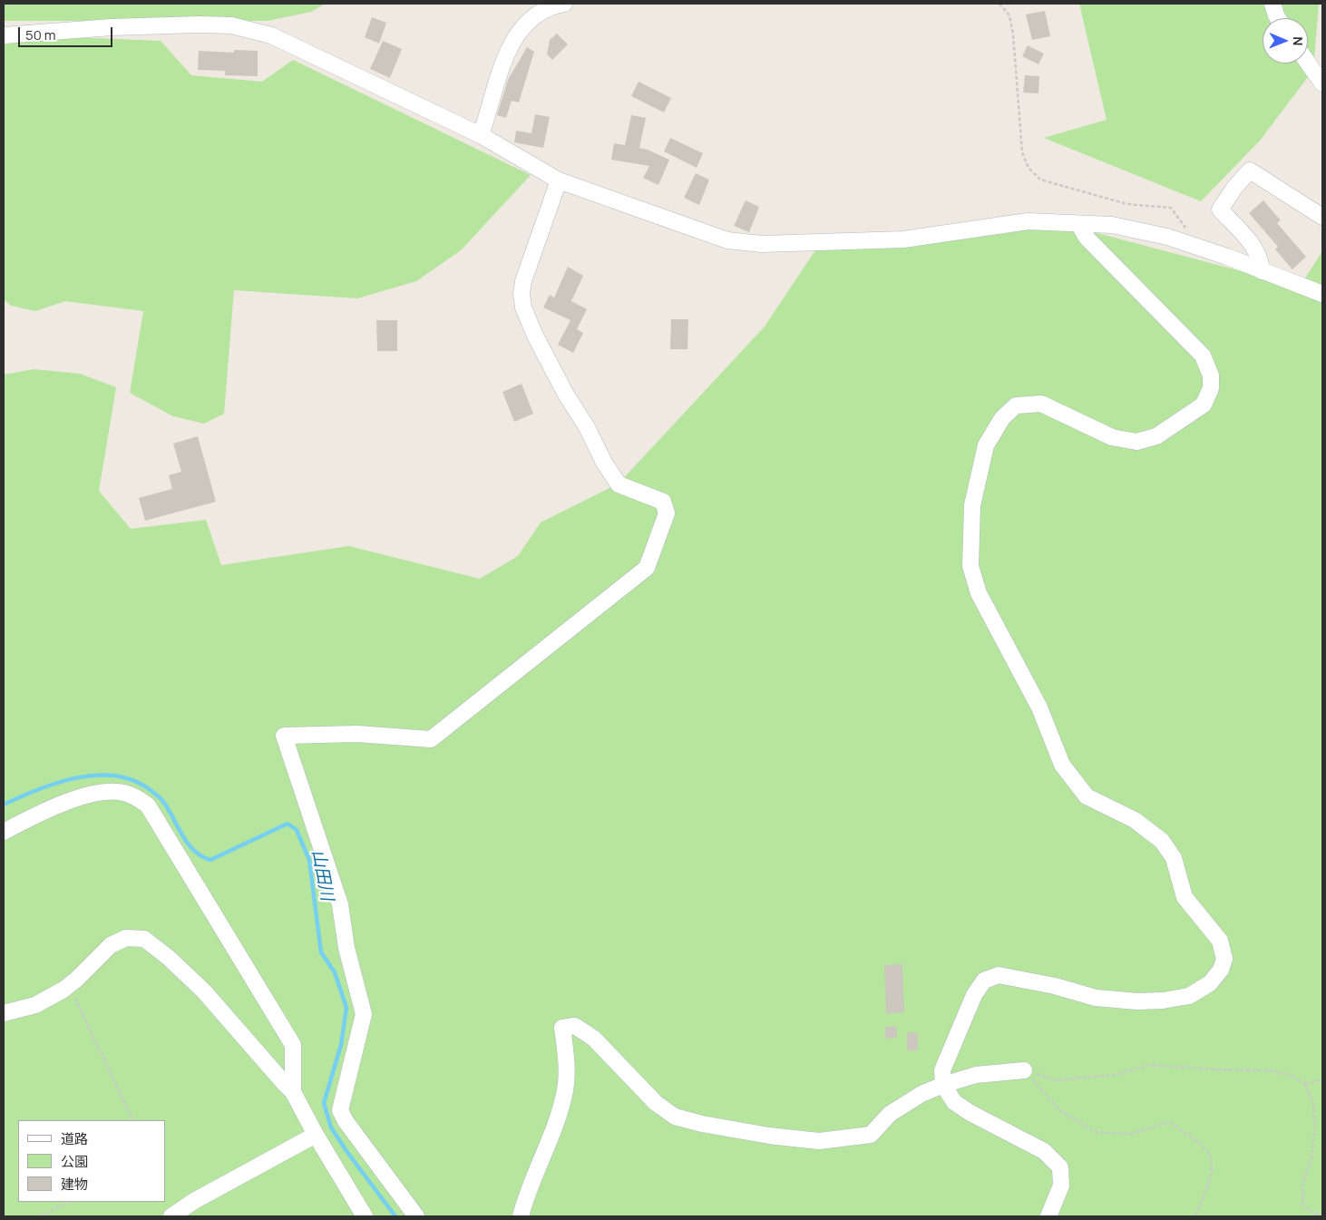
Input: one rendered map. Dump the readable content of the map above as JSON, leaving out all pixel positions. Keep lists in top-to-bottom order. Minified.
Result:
{"water":["山田川"],"legend":["道路","公園","建物"],"scale_bar":"50 m","north":"right"}
